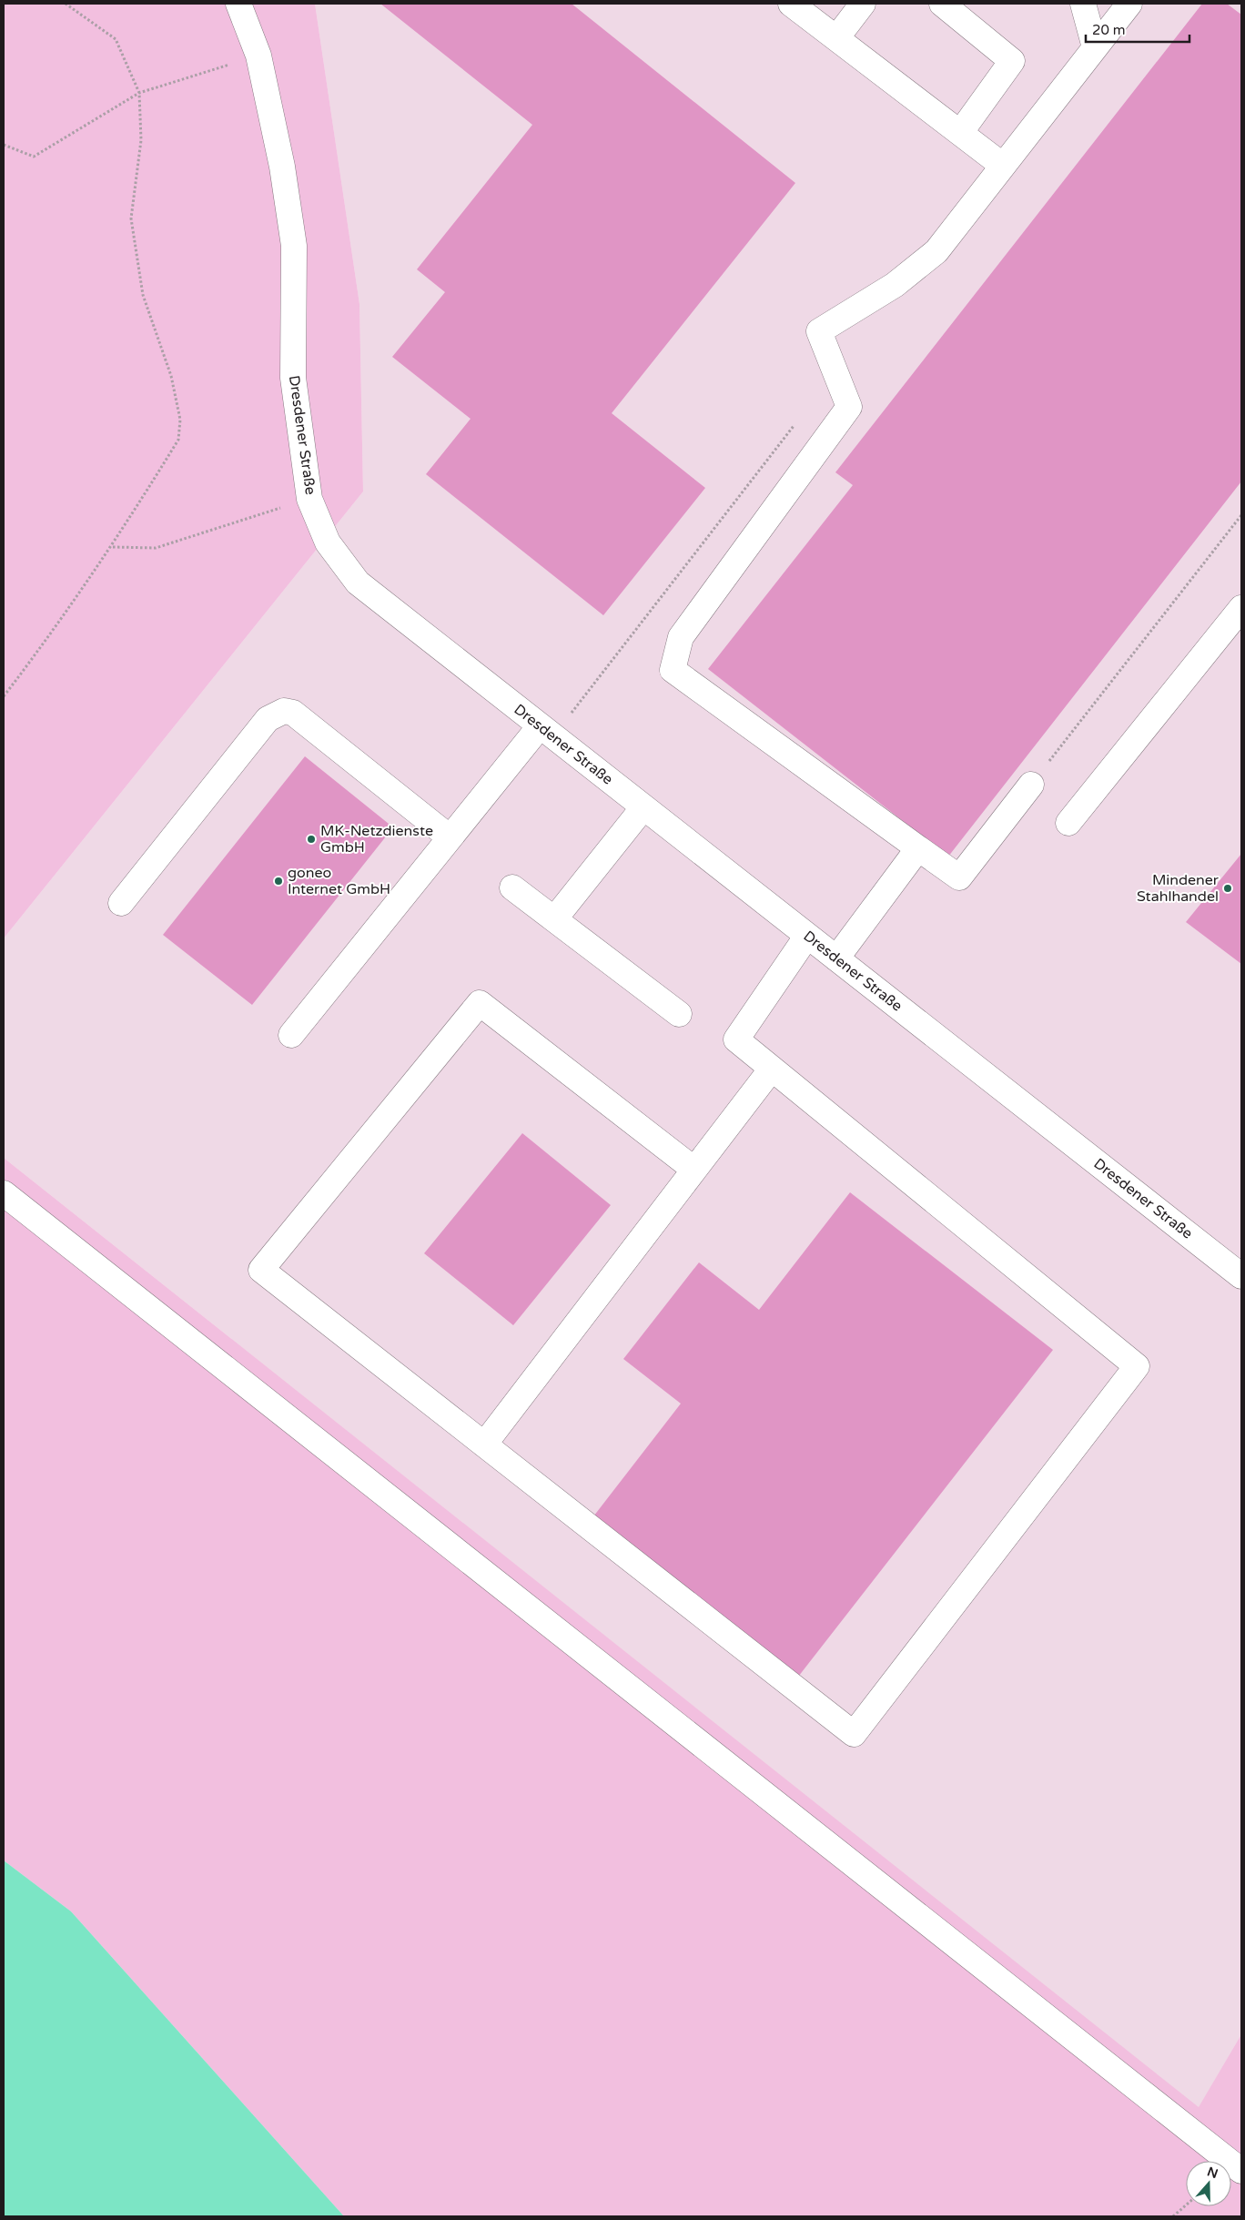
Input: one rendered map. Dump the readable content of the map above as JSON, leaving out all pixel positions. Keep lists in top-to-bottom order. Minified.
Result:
{"streets":{"street":["Dresdener Straße"]},"places":["MK-Netzdienste GmbH","goneo Internet GmbH","Mindener Stahlhandel"],"scale_bar":"20 m","north":"top"}
